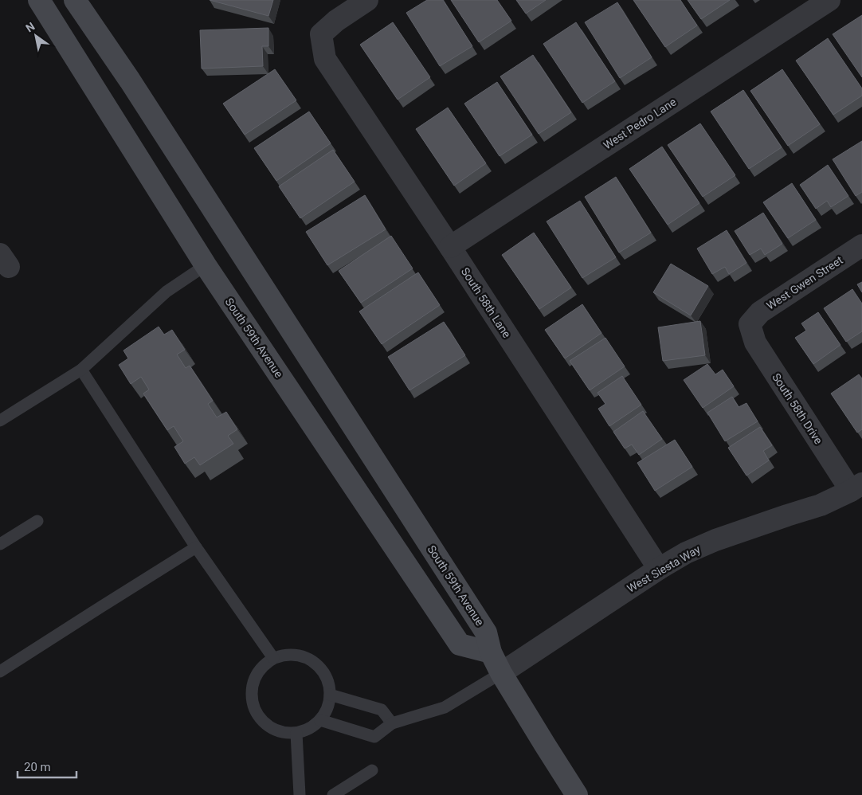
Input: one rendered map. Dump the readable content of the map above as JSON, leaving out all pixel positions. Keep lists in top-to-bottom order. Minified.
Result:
{"streets":{"main road":["South 59th Avenue"],"street":["West Pedro Lane","West Gwen Street","South 58th Lane","South 58th Drive","West Siesta Way"]},"crossings":[["West Pedro Lane","South 58th Lane"],["West Gwen Street","South 58th Drive"],["South 58th Lane","West Siesta Way"],["South 59th Avenue","West Siesta Way"],["South 58th Drive","West Siesta Way"]],"scale_bar":"20 m","north":"top left"}
